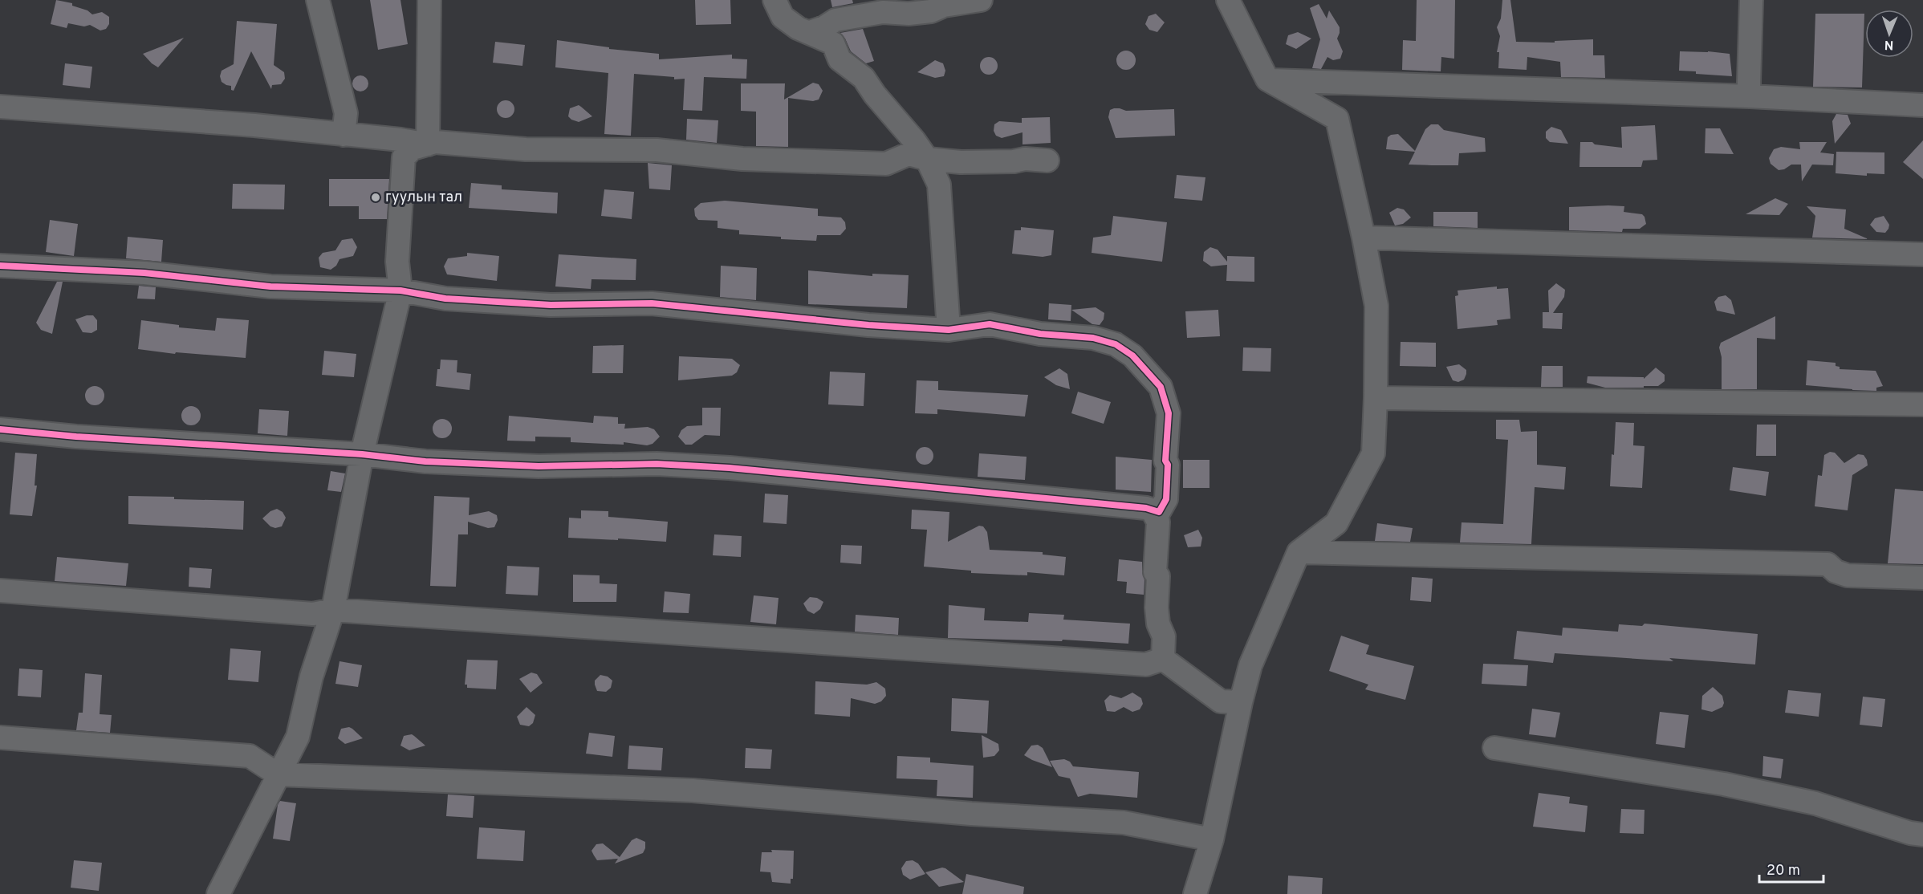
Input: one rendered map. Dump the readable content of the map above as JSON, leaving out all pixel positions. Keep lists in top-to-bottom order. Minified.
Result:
{"places":["гуулын тал"],"scale_bar":"20 m","north":"bottom"}
